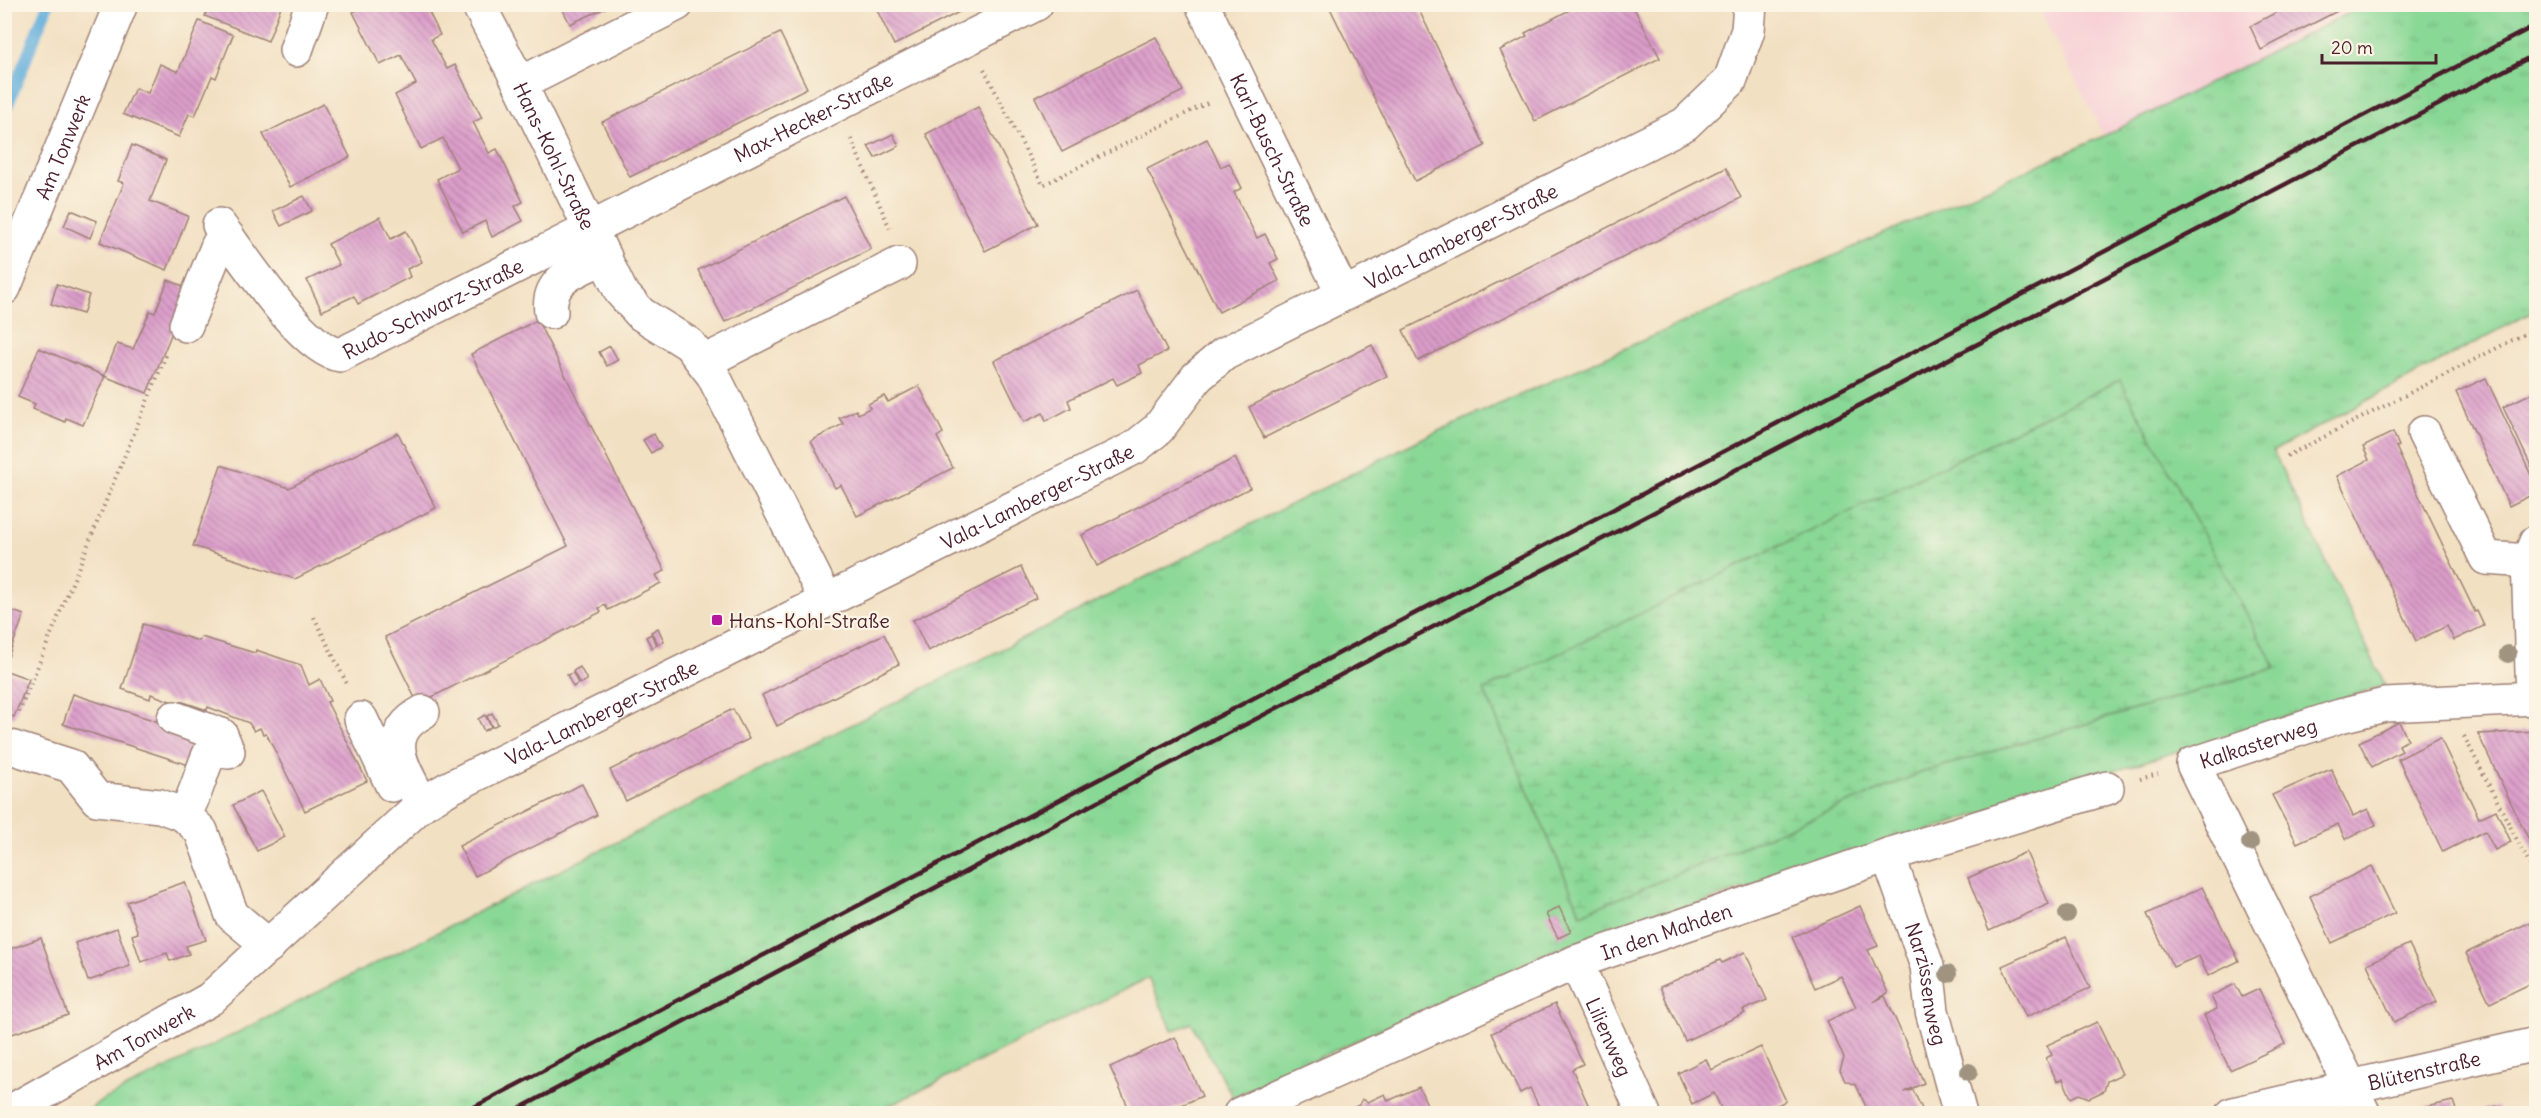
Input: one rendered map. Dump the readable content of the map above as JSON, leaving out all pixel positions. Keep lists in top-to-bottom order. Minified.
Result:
{"streets":{"street":["Max-Hecker-Straße","Am Tonwerk","Karl-Busch-Straße","Hans-Kohl-Straße","Vala-Lamberger-Straße","Rudo-Schwarz-Straße","Kalkasterweg","In den Mahden","Narzissenweg","Lilienweg","Blütenstraße"]},"crossings":[["Max-Hecker-Straße","Hans-Kohl-Straße"],["Max-Hecker-Straße","Rudo-Schwarz-Straße"],["Am Tonwerk","Vala-Lamberger-Straße"],["Karl-Busch-Straße","Vala-Lamberger-Straße"],["Hans-Kohl-Straße","Vala-Lamberger-Straße"],["Hans-Kohl-Straße","Rudo-Schwarz-Straße"],["Kalkasterweg","Blütenstraße"],["In den Mahden","Narzissenweg"],["In den Mahden","Lilienweg"]],"places":{"transit":["Hans-Kohl-Straße"]},"scale_bar":"20 m"}
